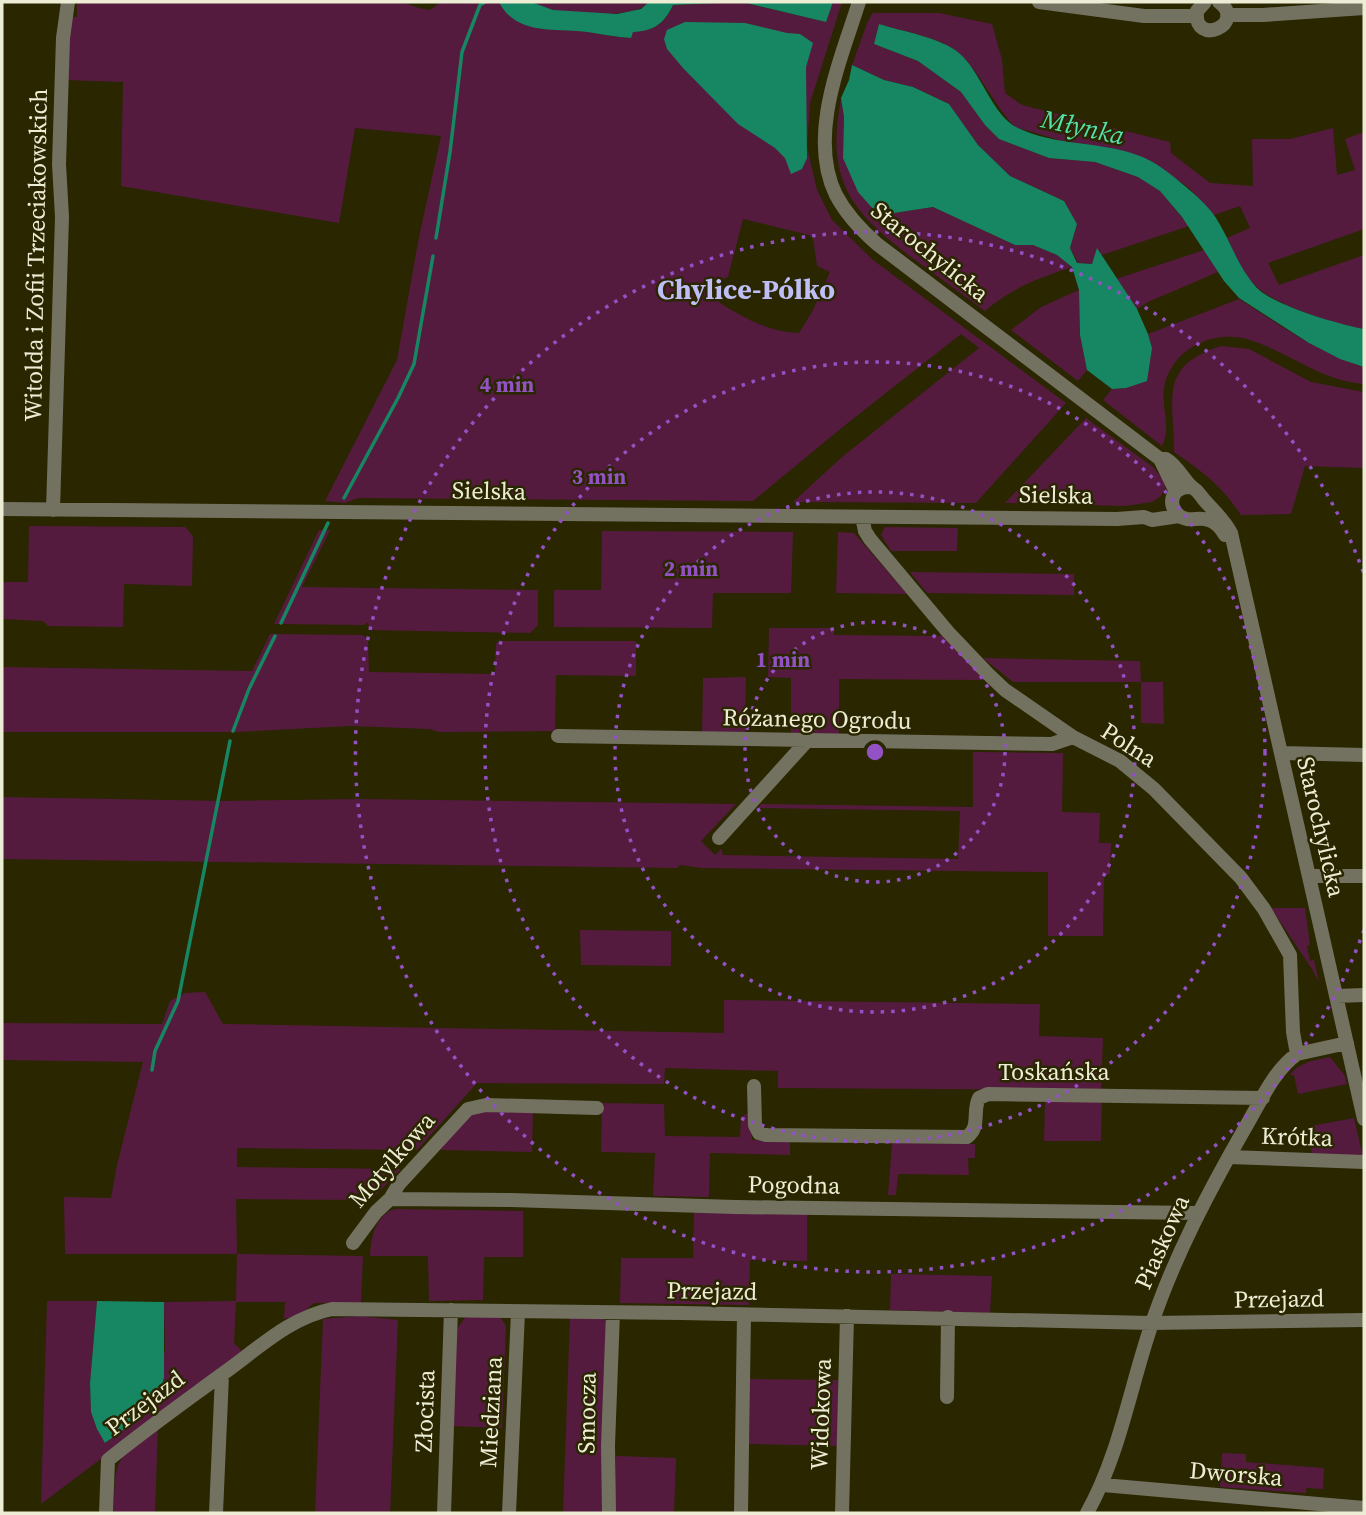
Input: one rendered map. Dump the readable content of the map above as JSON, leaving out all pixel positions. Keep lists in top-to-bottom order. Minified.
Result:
{"streets":{"street":["Starochylicka","Witolda i Zofii Trzeciakowskich","Sielska","Różanego Ogrodu","Polna","Toskańska","Krótka","Motylkowa","Pogodna","Piaskowa","Przejazd","Złocista","Miedziana","Smocza","Widokowa","Dworska"]},"crossings":[["Starochylicka","Sielska"],["Witolda i Zofii Trzeciakowskich","Sielska"],["Sielska","Polna"],["Różanego Ogrodu","Polna"],["Polna","Piaskowa"],["Toskańska","Piaskowa"],["Krótka","Piaskowa"],["Motylkowa","Pogodna"],["Pogodna","Piaskowa"],["Piaskowa","Przejazd"],["Piaskowa","Dworska"],["Przejazd","Złocista"],["Przejazd","Miedziana"],["Przejazd","Smocza"],["Przejazd","Widokowa"]],"districts":["Chylice-Pólko"],"water":["Młynka"],"rings":["4 min","3 min","2 min","1 min"]}
